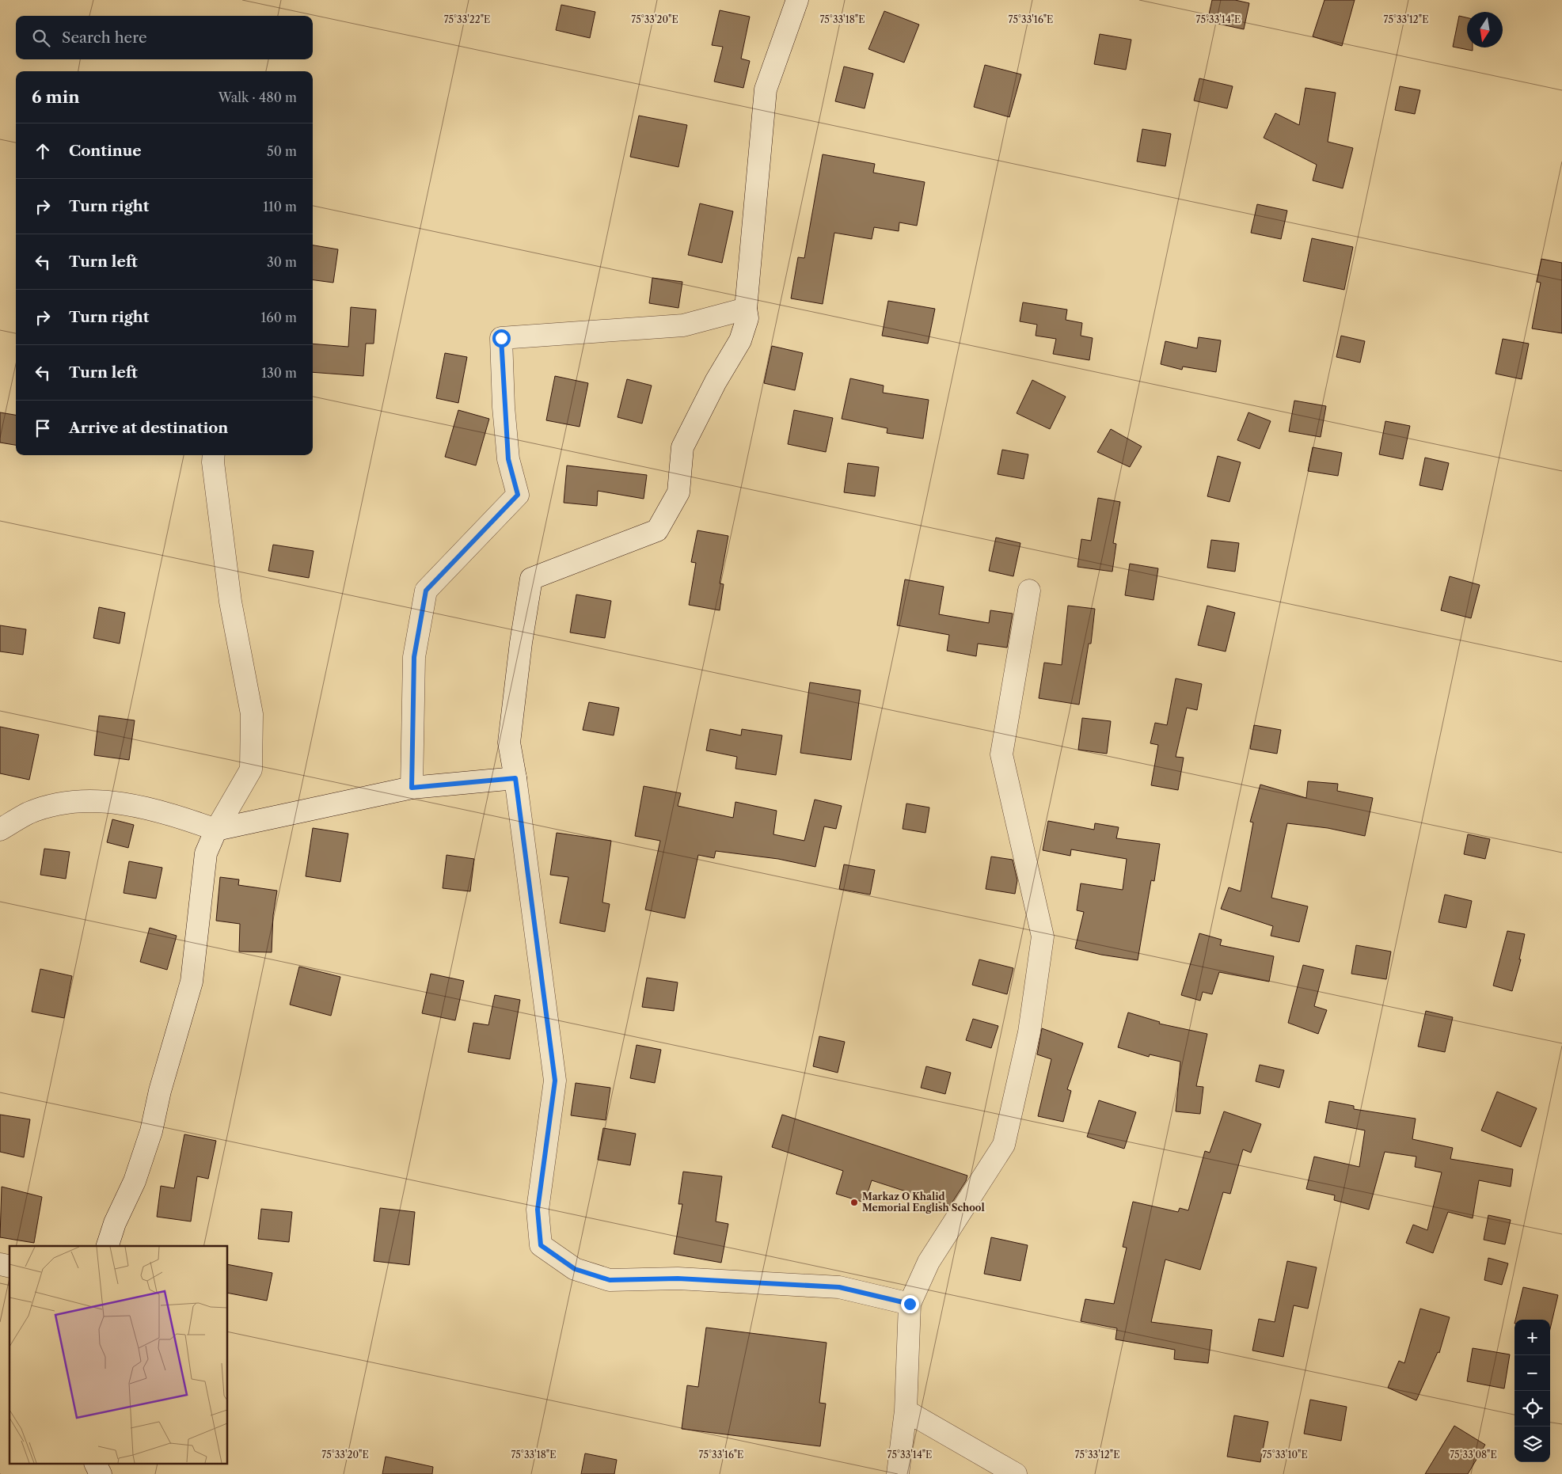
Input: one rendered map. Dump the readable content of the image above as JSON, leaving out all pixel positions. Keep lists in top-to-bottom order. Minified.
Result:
{"places":["Markaz O Khalid Memorial English School"],"north":"bottom","page":{"search":"Search here","heading":["6 min","Walk · 480 m"],"list":[["Continue","50 m"],["Turn right","110 m"],["Turn left","30 m"],["Turn right","160 m"],["Turn left","130 m"],"Arrive at destination"],"map_buttons":["+","−"]},"coordinates":["75°33'22\"E","75°33'20\"E","75°33'18\"E","75°33'16\"E","75°33'14\"E","75°33'12\"E","75°33'10\"E","75°33'08\"E"]}
